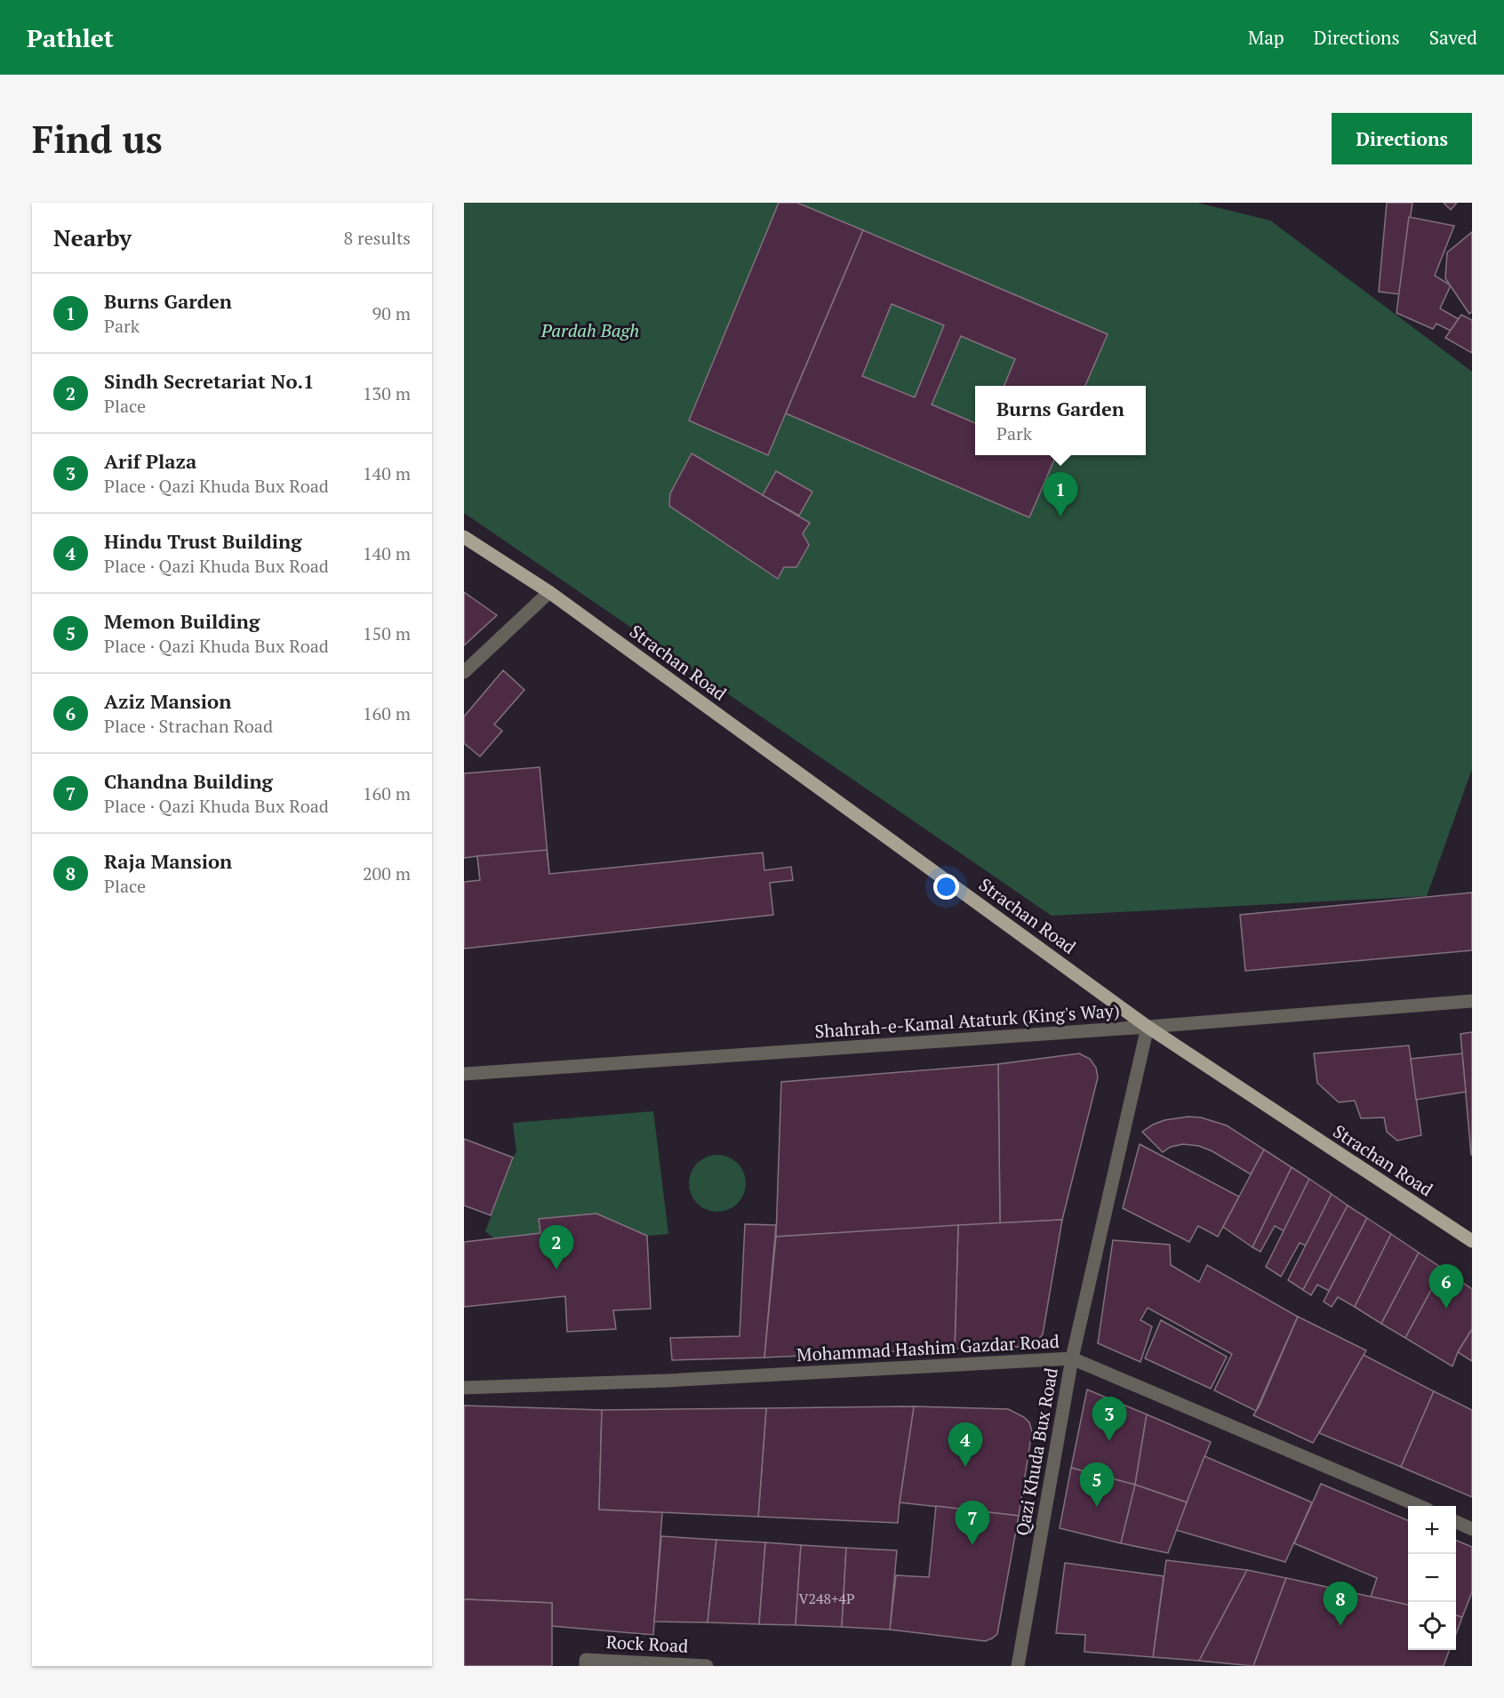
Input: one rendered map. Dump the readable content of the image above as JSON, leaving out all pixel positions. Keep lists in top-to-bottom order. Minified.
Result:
{"streets":{"main road":["Strachan Road"],"street":["Shahrah-e-Kamal Ataturk (King's Way)","Mohammad Hashim Gazdar Road","Qazi Khuda Bux Road","Rock Road"]},"crossings":[["Strachan Road","Shahrah-e-Kamal Ataturk (King's Way)"],["Strachan Road","Qazi Khuda Bux Road"],["Shahrah-e-Kamal Ataturk (King's Way)","Qazi Khuda Bux Road"],["Mohammad Hashim Gazdar Road","Qazi Khuda Bux Road"]],"parks":["Pardah Bagh"],"house_numbers":["V248+4P"],"page":{"header":"Pathlet","nav":["Map","Directions","Saved"],"buttons":"Directions","title":"Find us","heading":["Nearby","8 results"],"list":[{"mark":"1","name":"Burns Garden","note":"Park","value":"90 m"},{"mark":"2","name":"Sindh Secretariat No.1","note":"Place","value":"130 m"},{"mark":"3","name":"Arif Plaza","note":"Place · Qazi Khuda Bux Road","value":"140 m"},{"mark":"4","name":"Hindu Trust Building","note":"Place · Qazi Khuda Bux Road","value":"140 m"},{"mark":"5","name":"Memon Building","note":"Place · Qazi Khuda Bux Road","value":"150 m"},{"mark":"6","name":"Aziz Mansion","note":"Place · Strachan Road","value":"160 m"},{"mark":"7","name":"Chandna Building","note":"Place · Qazi Khuda Bux Road","value":"160 m"},{"mark":"8","name":"Raja Mansion","note":"Place","value":"200 m"}],"popup":["Burns Garden","Park"],"pins":["1","2","6","3","4","5","7","8"],"map_buttons":["+","−"]}}
